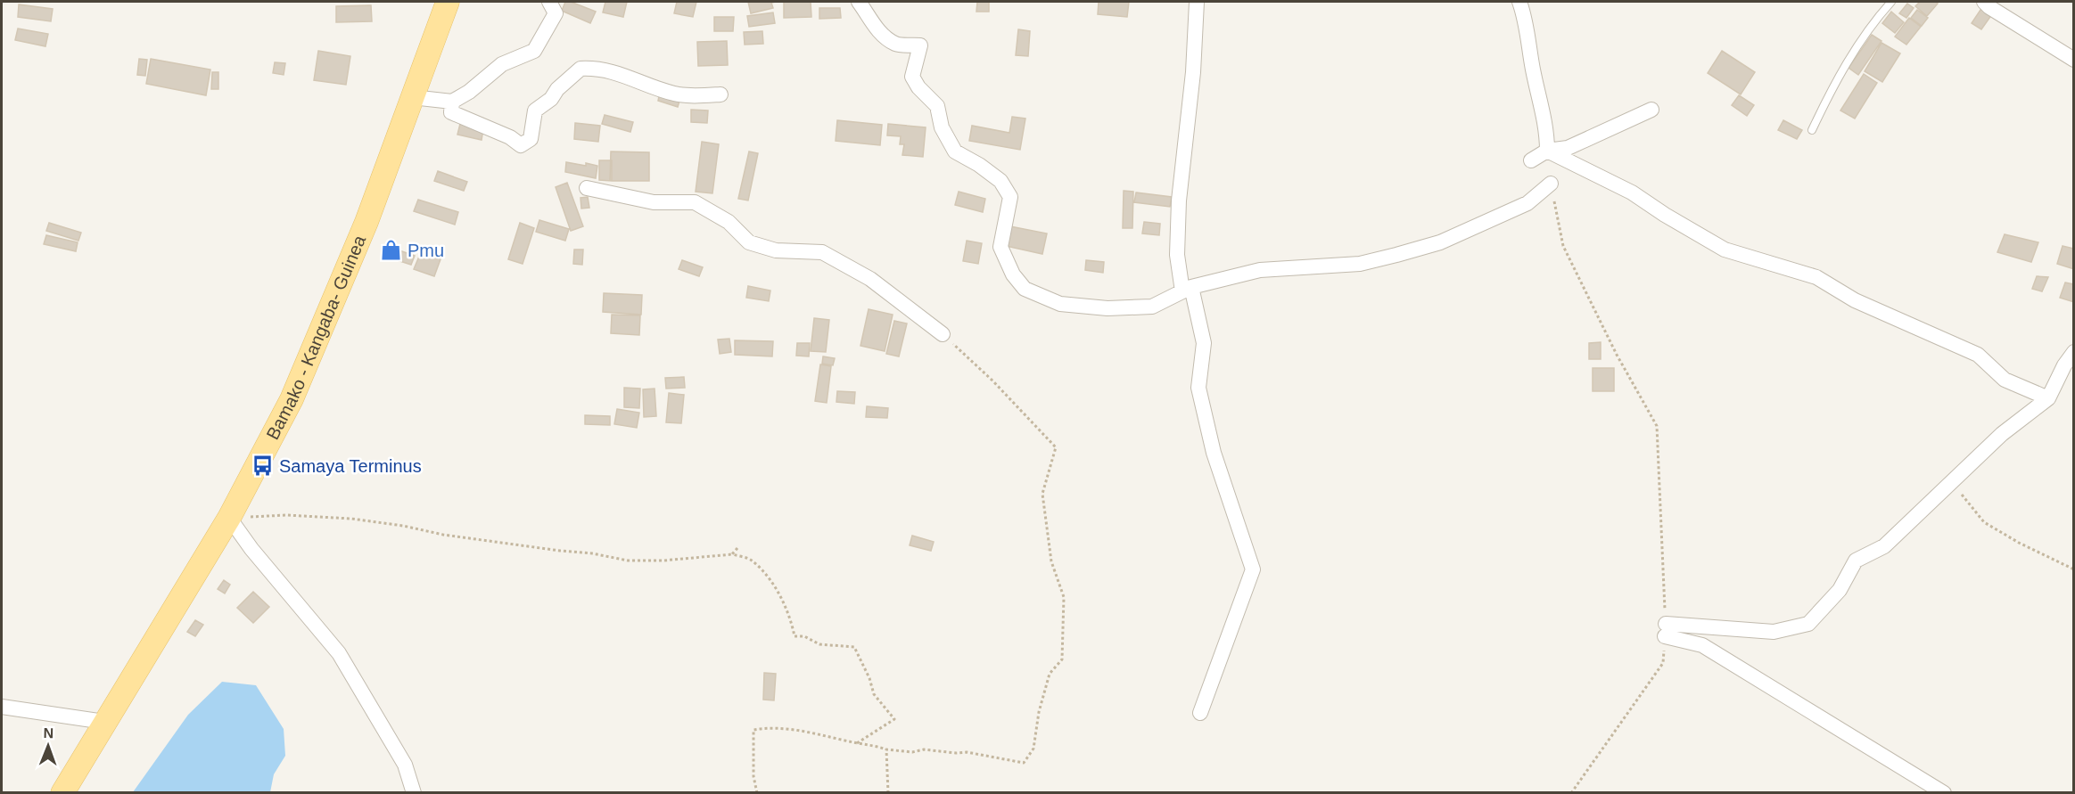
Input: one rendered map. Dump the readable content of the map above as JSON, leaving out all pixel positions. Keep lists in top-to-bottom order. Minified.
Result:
{"streets":{"main road":["Bamako - Kangaba- Guinea"]},"places":{"shop":["Pmu"],"bus stop":["Samaya Terminus"]},"north":"top"}
